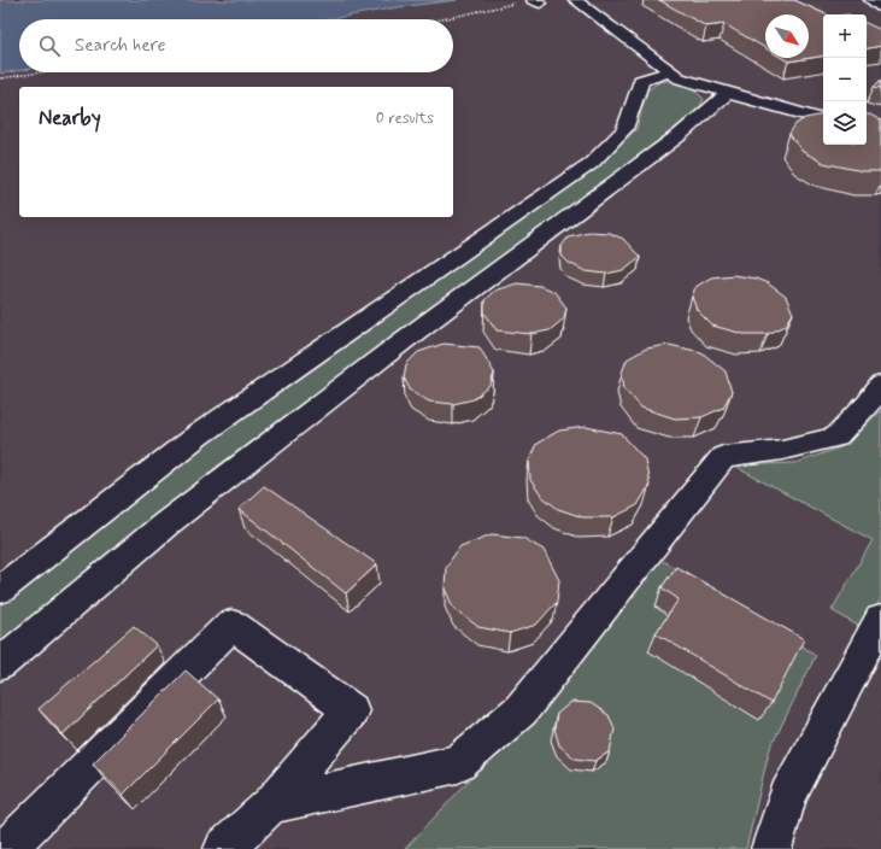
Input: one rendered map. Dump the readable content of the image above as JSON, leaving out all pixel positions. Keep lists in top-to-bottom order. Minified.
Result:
{"north":"bottom right","page":{"map_buttons":["+","−"],"search":"Search here","heading":["Nearby","0 results"]}}
